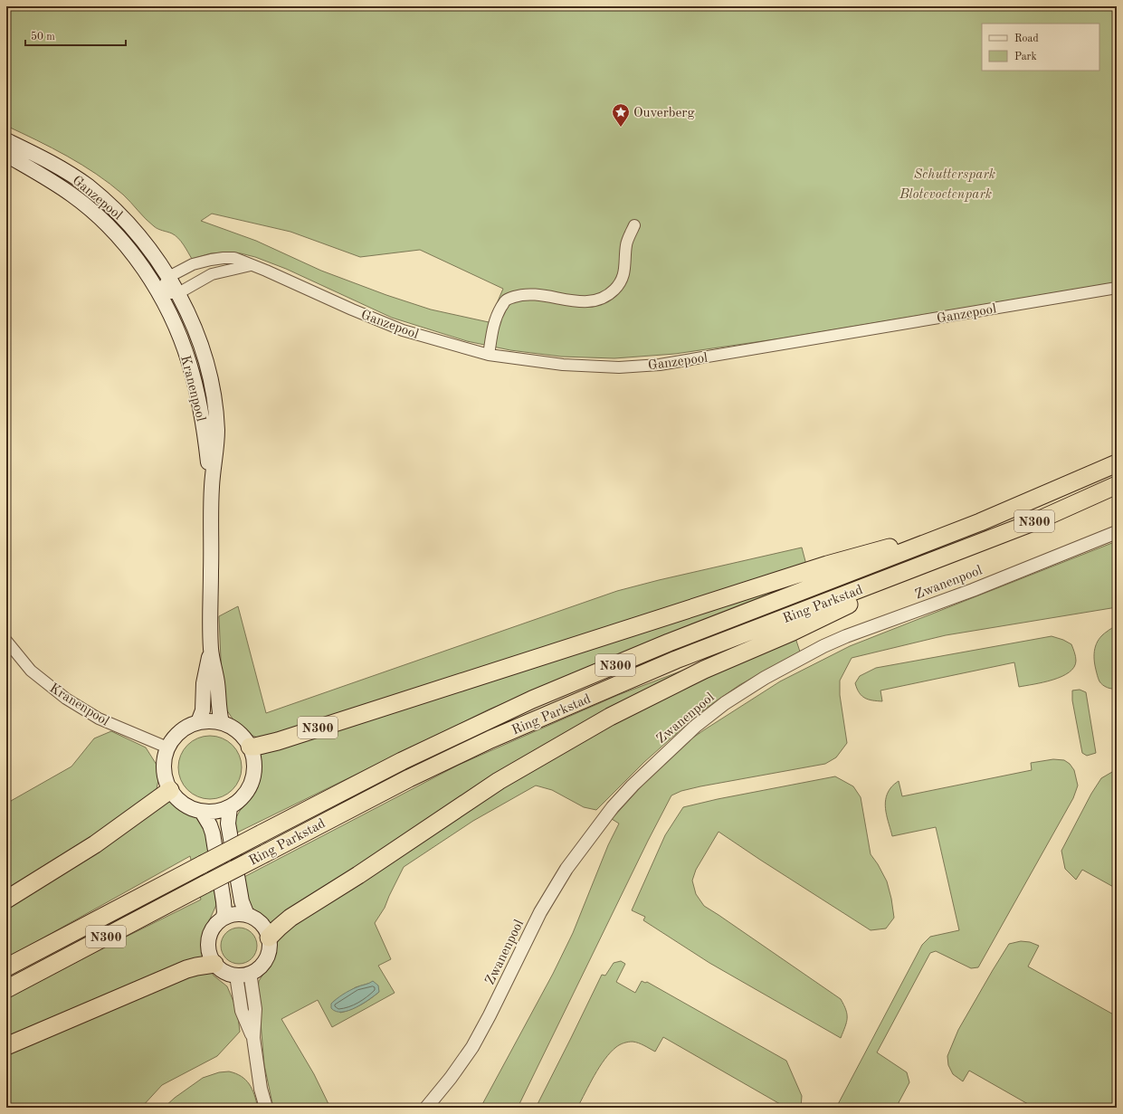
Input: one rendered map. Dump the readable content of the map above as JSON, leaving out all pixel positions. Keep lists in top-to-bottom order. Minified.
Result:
{"streets":{"highway":["N300","Ring Parkstad"],"main road":["Ganzepool","Kranenpool"],"street":["Zwanenpool"]},"crossings":[["Ganzepool","Kranenpool"],["Kranenpool","N300"],["N300","Ring Parkstad"]],"parks":["Schutterspark","Blotevoetenpark"],"places":{"place":["Ouverberg"]},"legend":["Road","Park"],"scale_bar":"50 m"}
